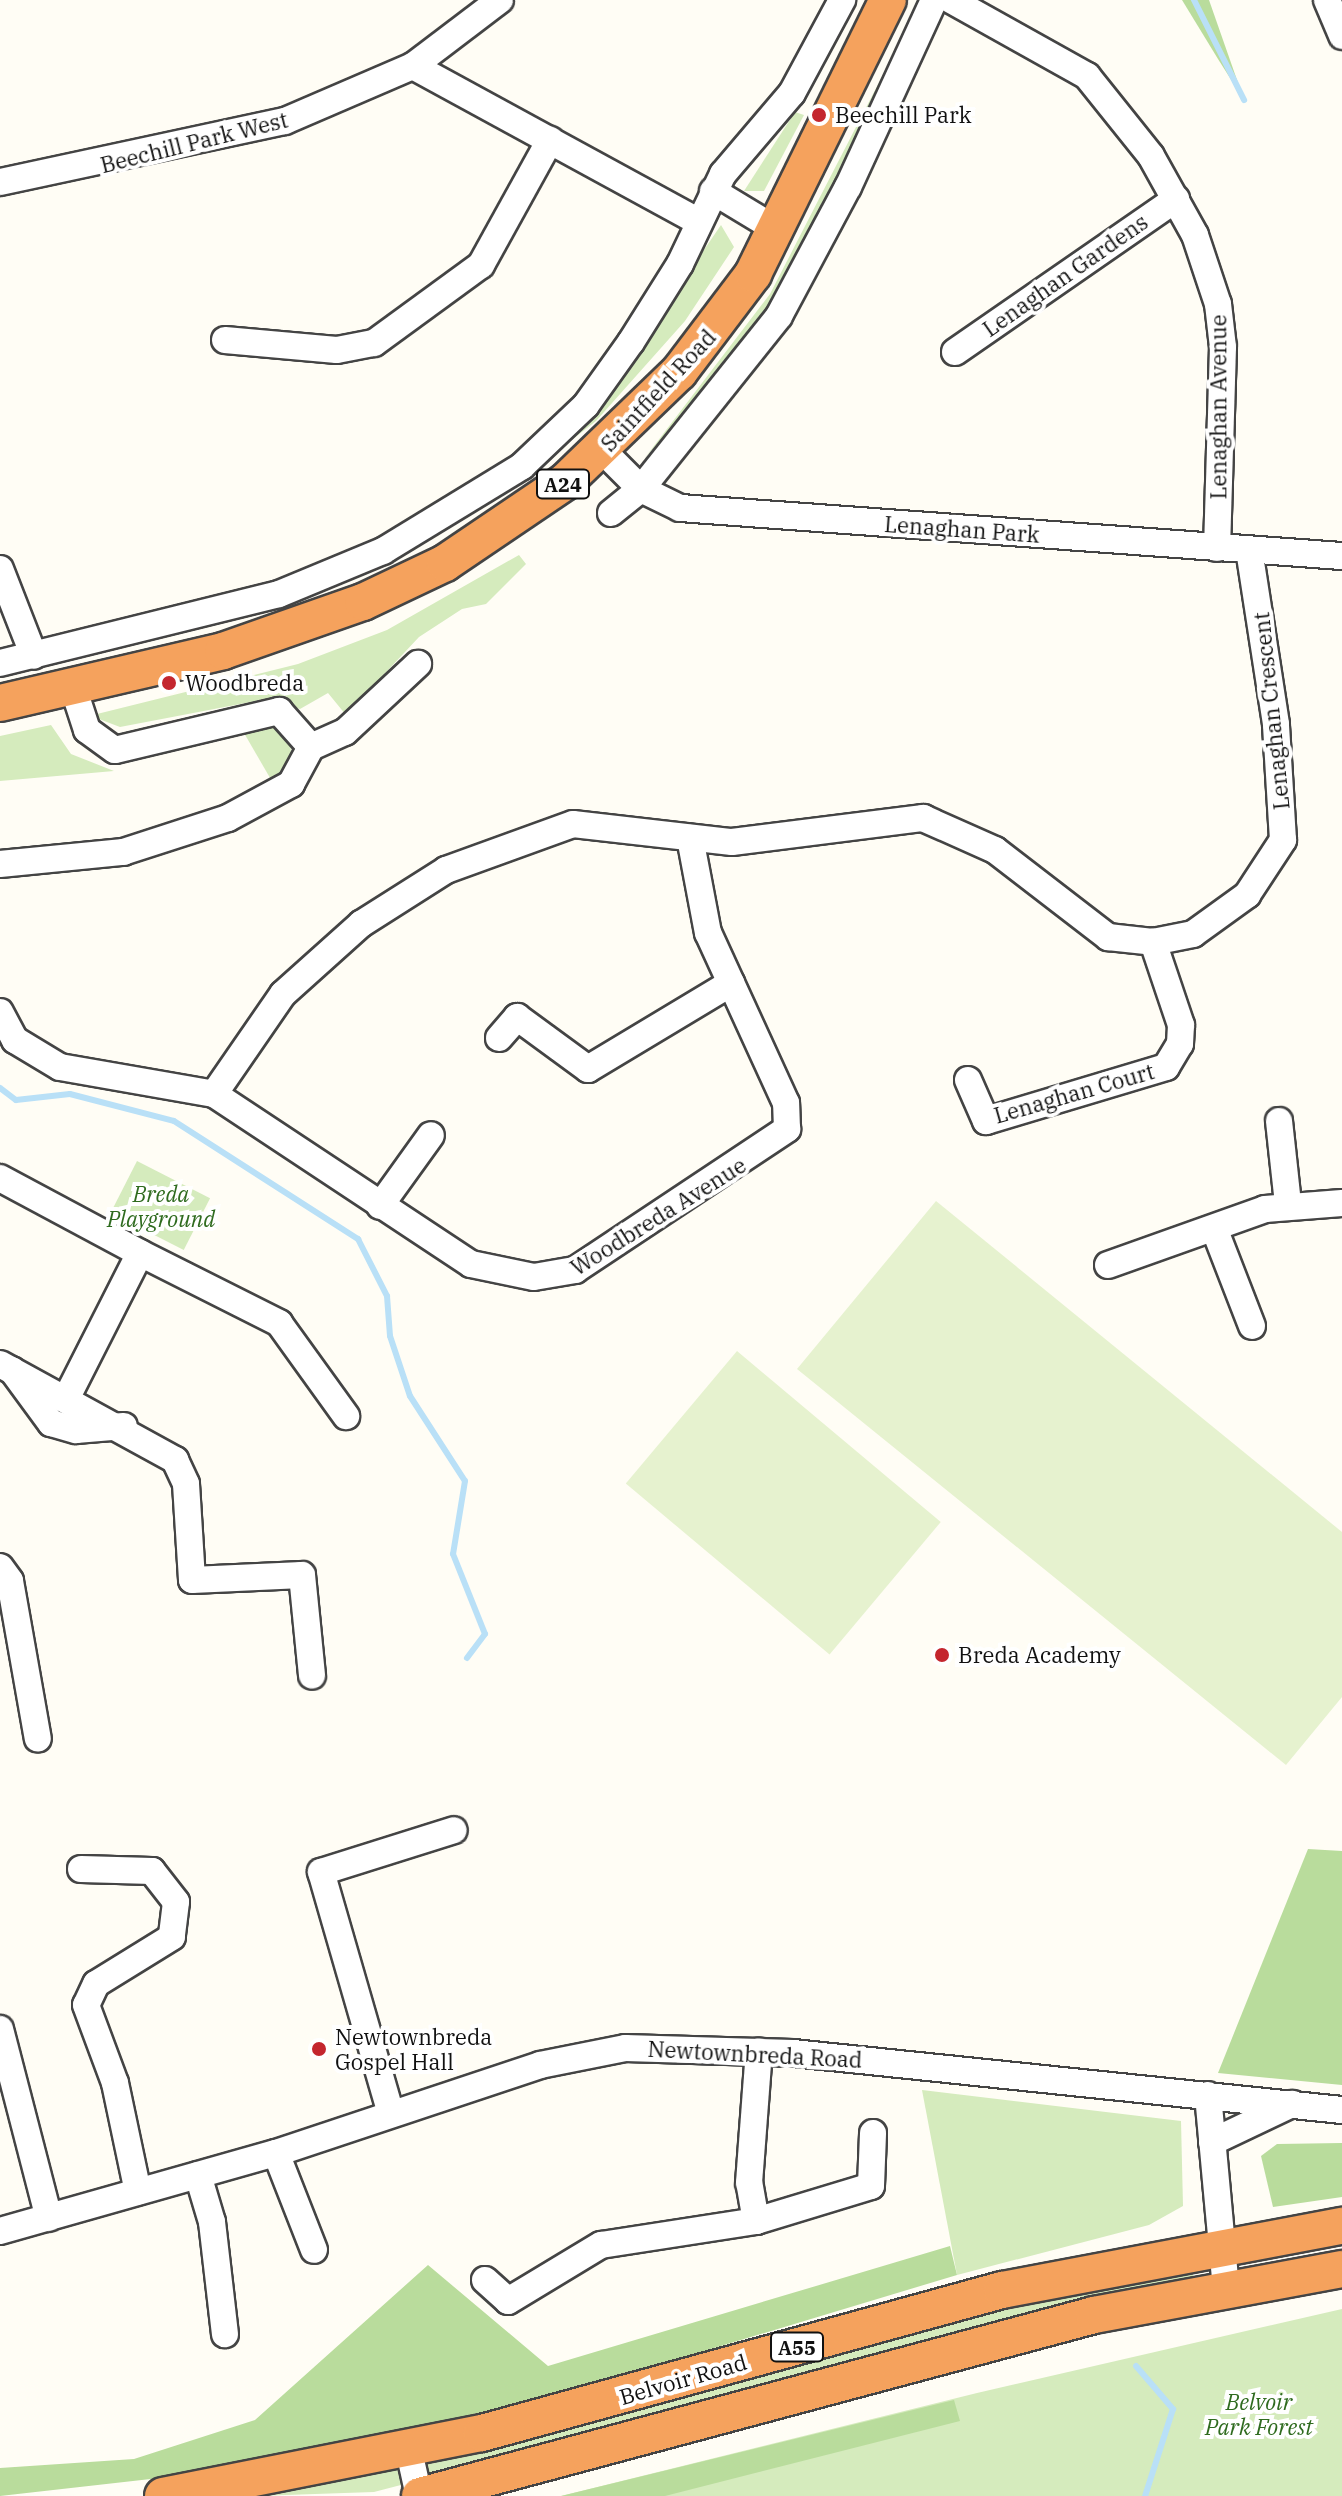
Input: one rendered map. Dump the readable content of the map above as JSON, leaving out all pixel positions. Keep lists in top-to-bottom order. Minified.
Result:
{"streets":{"highway":["Saintfield Road","A24","A55","Belvoir Road"],"street":["Beechill Park West","Lenaghan Gardens","Lenaghan Avenue","Lenaghan Park","Lenaghan Crescent","Lenaghan Court","Woodbreda Avenue","Newtownbreda Road"]},"crossings":[["Lenaghan Gardens","Lenaghan Avenue"],["Saintfield Road","Lenaghan Park"],["Lenaghan Avenue","Lenaghan Park"],["Lenaghan Park","Lenaghan Crescent"],["Lenaghan Crescent","Lenaghan Court"],["Lenaghan Crescent","Woodbreda Avenue"]],"parks":["Breda Playground","Belvoir Park Forest"],"places":["Beechill Park","Woodbreda","Breda Academy","Newtownbreda Gospel Hall"]}
